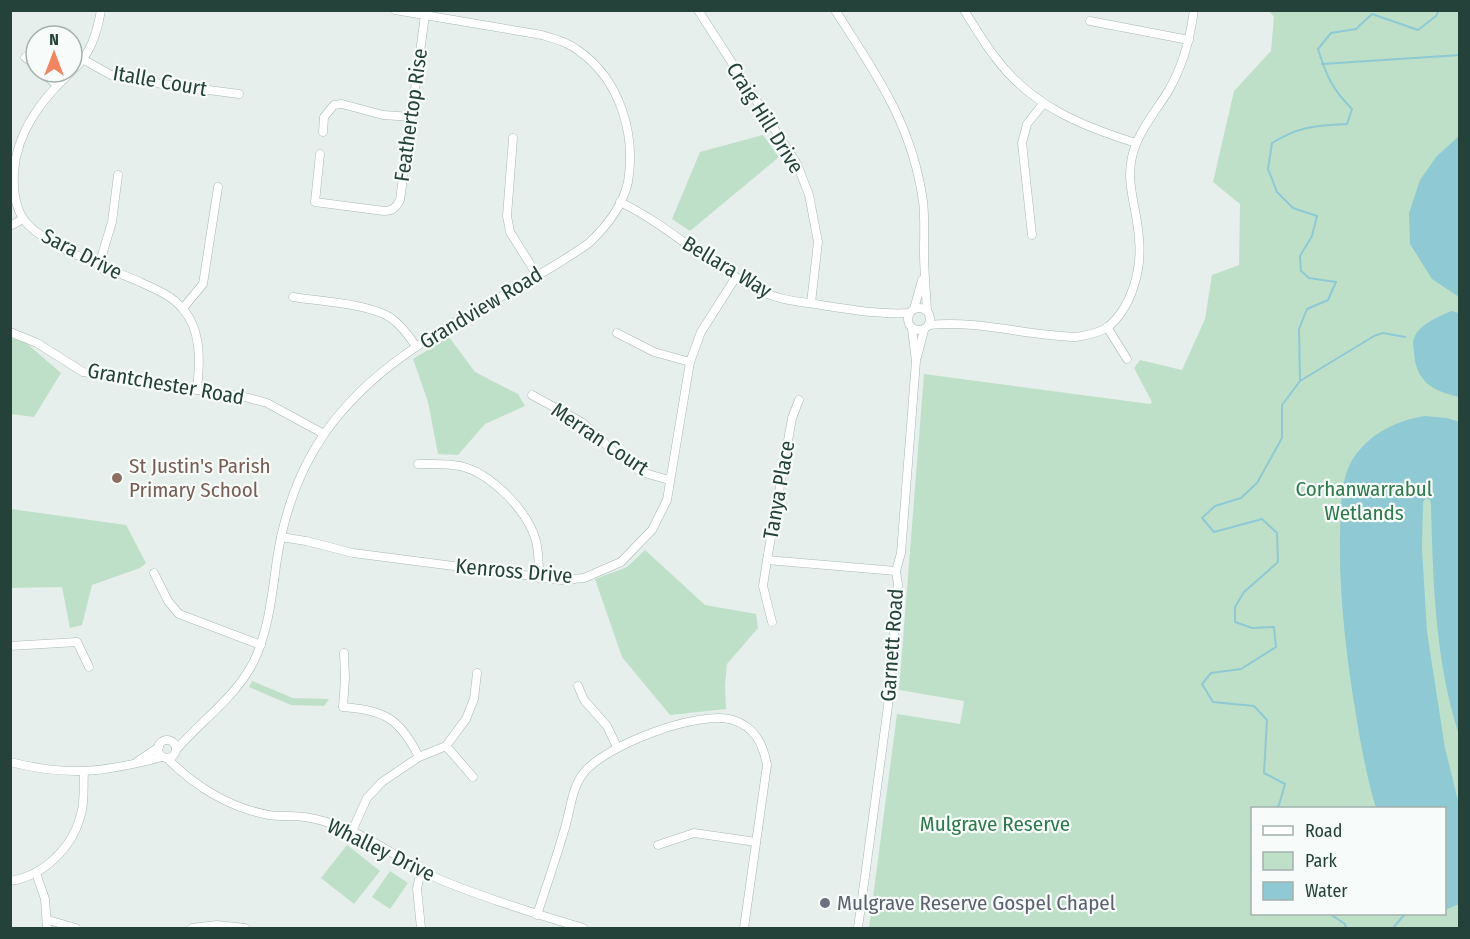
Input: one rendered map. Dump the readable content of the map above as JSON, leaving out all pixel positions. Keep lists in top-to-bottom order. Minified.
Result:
{"streets":{"street":["Italle Court","Feathertop Rise","Craig Hill Drive","Sara Drive","Bellara Way","Grandview Road","Grantchester Road","Merran Court","Tanya Place","Kenross Drive","Garnett Road","Whalley Drive"]},"crossings":[["Italle Court","Sara Drive"],["Feathertop Rise","Grandview Road"],["Craig Hill Drive","Bellara Way"],["Sara Drive","Grantchester Road"],["Bellara Way","Grandview Road"],["Bellara Way","Kenross Drive"],["Bellara Way","Garnett Road"],["Grandview Road","Grantchester Road"],["Grandview Road","Kenross Drive"],["Grandview Road","Whalley Drive"],["Merran Court","Kenross Drive"],["Tanya Place","Garnett Road"]],"parks":["Corhanwarrabul Wetlands","Mulgrave Reserve"],"places":["St Justin's Parish Primary School","Mulgrave Reserve Gospel Chapel"],"legend":["Road","Park","Water"],"north":"top"}
